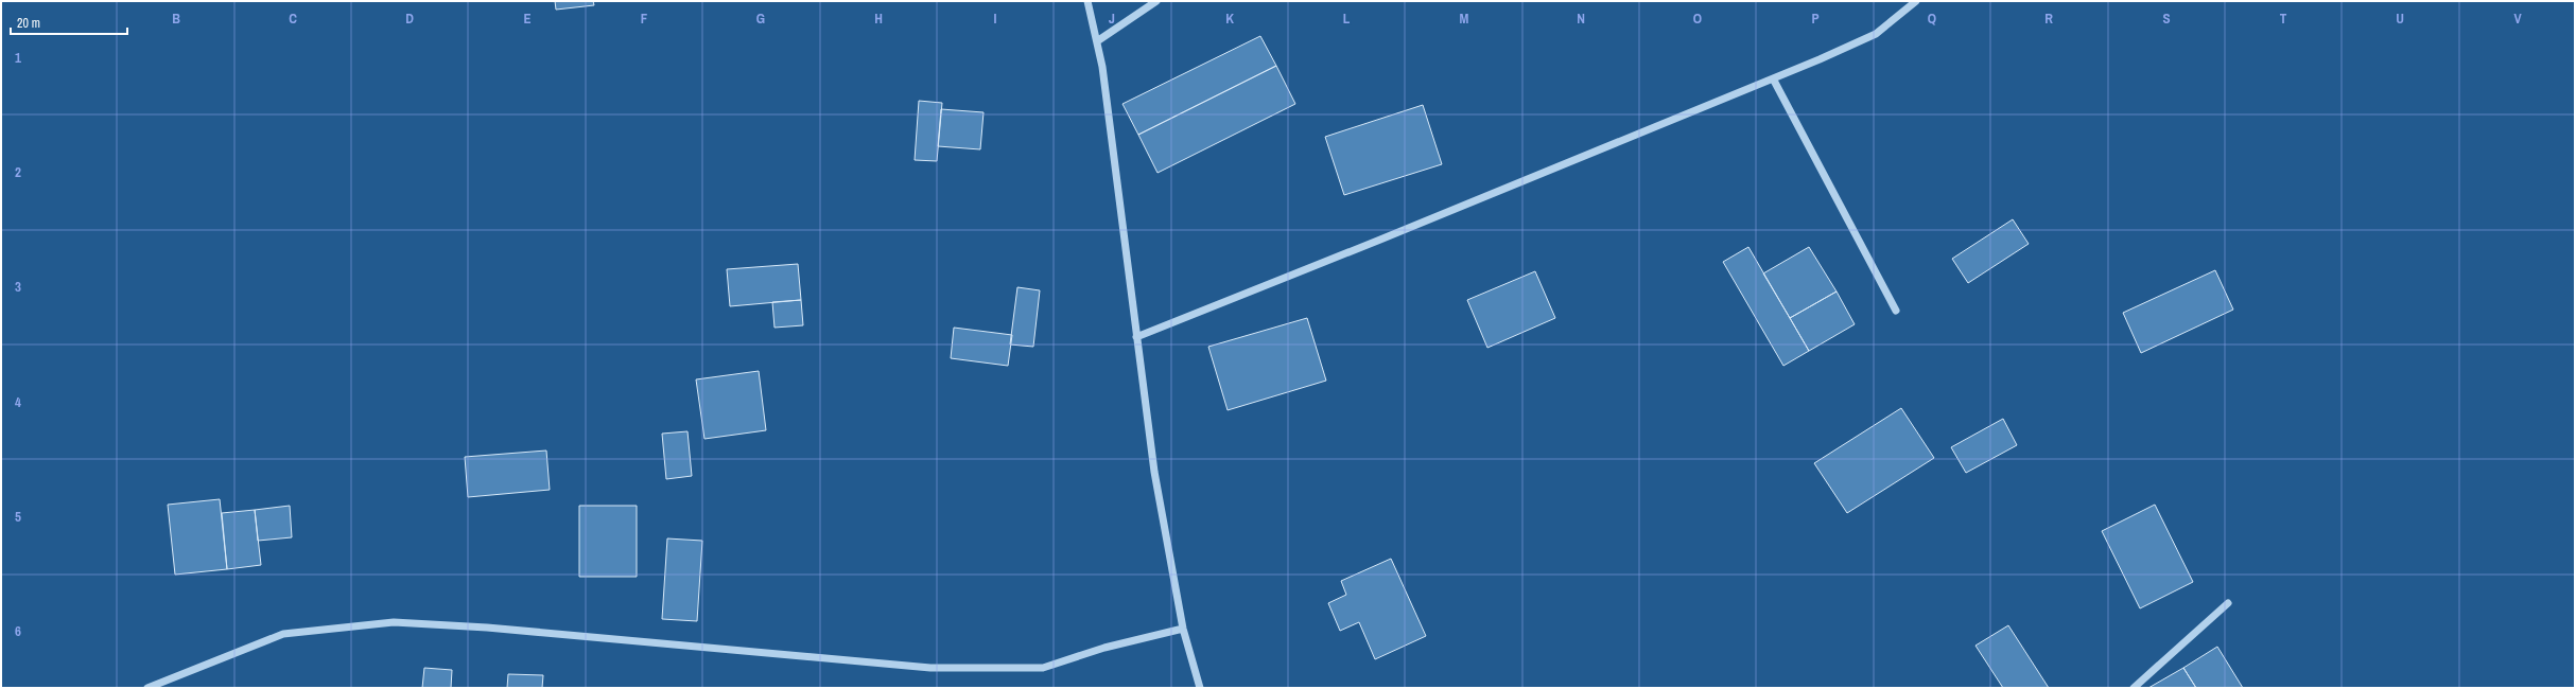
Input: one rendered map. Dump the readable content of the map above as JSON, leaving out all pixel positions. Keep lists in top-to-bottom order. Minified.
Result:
{"scale_bar":"20 m","grid":{"columns":["B","C","D","E","F","G","H","I","J","K","L","M","N","O","P","Q","R","S","T","U","V"],"rows":["1","2","3","4","5","6"]}}
